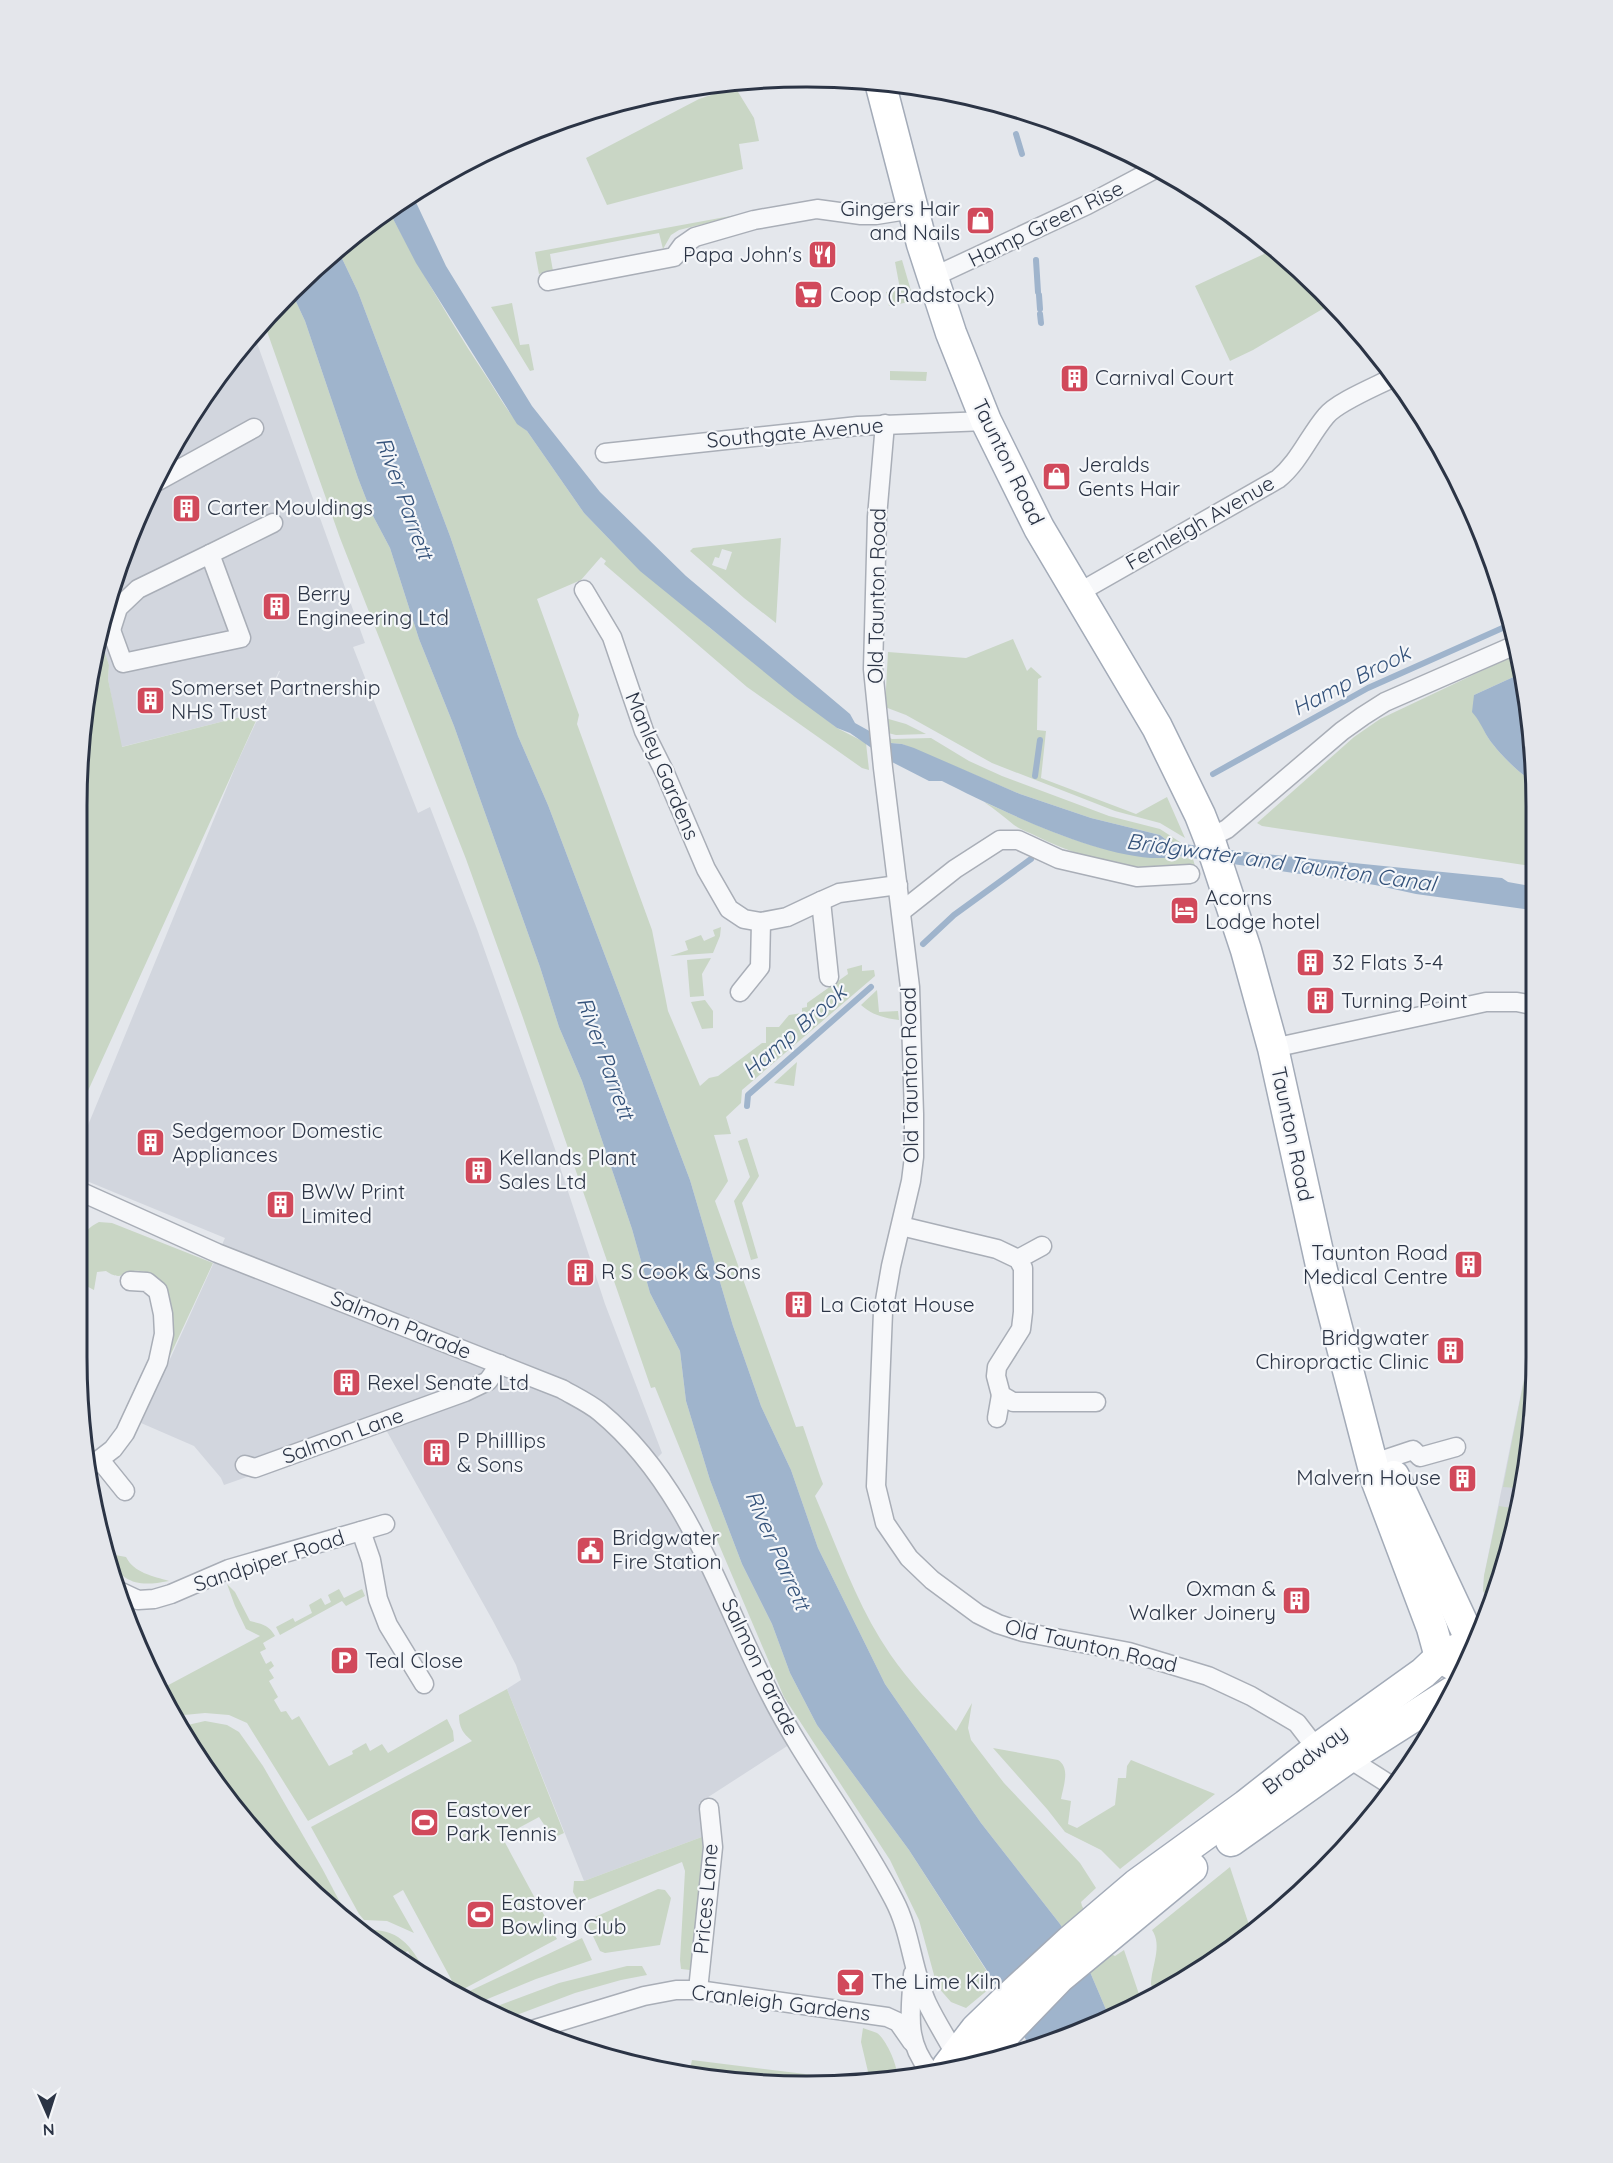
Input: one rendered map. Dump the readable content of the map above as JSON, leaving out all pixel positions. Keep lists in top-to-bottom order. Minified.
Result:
{"streets":{"main road":["Taunton Road","Broadway"],"street":["Hamp Green Rise","Southgate Avenue","Fernleigh Avenue","Old Taunton Road","Manley Gardens","Salmon Parade","Salmon Lane","Sandpiper Road","Prices Lane","Cranleigh Gardens"]},"crossings":[["Hamp Green Rise","Taunton Road"],["Southgate Avenue","Taunton Road"],["Southgate Avenue","Old Taunton Road"],["Taunton Road","Fernleigh Avenue"],["Taunton Road","Broadway"],["Old Taunton Road","Broadway"],["Salmon Parade","Salmon Lane"],["Salmon Parade","Cranleigh Gardens"],["Prices Lane","Cranleigh Gardens"]],"water":["River Parrett","Hamp Brook","Bridgwater and Taunton Canal"],"places":{"shop":["Gingers Hair and Nails","Jeralds Gents Hair"],"restaurant":["Papa John's"],"supermarket":["Coop (Radstock)"],"building":["Carnival Court","Carter Mouldings","Berry Engineering Ltd","Somerset Partnership NHS Trust","32 Flats 3-4","Turning Point","Sedgemoor Domestic Appliances","Kellands Plant Sales Ltd","BWW Print Limited","Taunton Road Medical Centre","R S Cook & Sons","La Ciotat House","Bridgwater Chiropractic Clinic","Rexel Senate Ltd","P Philllips & Sons","Malvern House","Oxman & Walker Joinery"],"hotel":["Acorns Lodge hotel"],"public building":["Bridgwater Fire Station"],"parking":["Teal Close"],"sports":["Eastover Park Tennis","Eastover Bowling Club"],"bar":["The Lime Kiln"]},"north":"bottom"}
